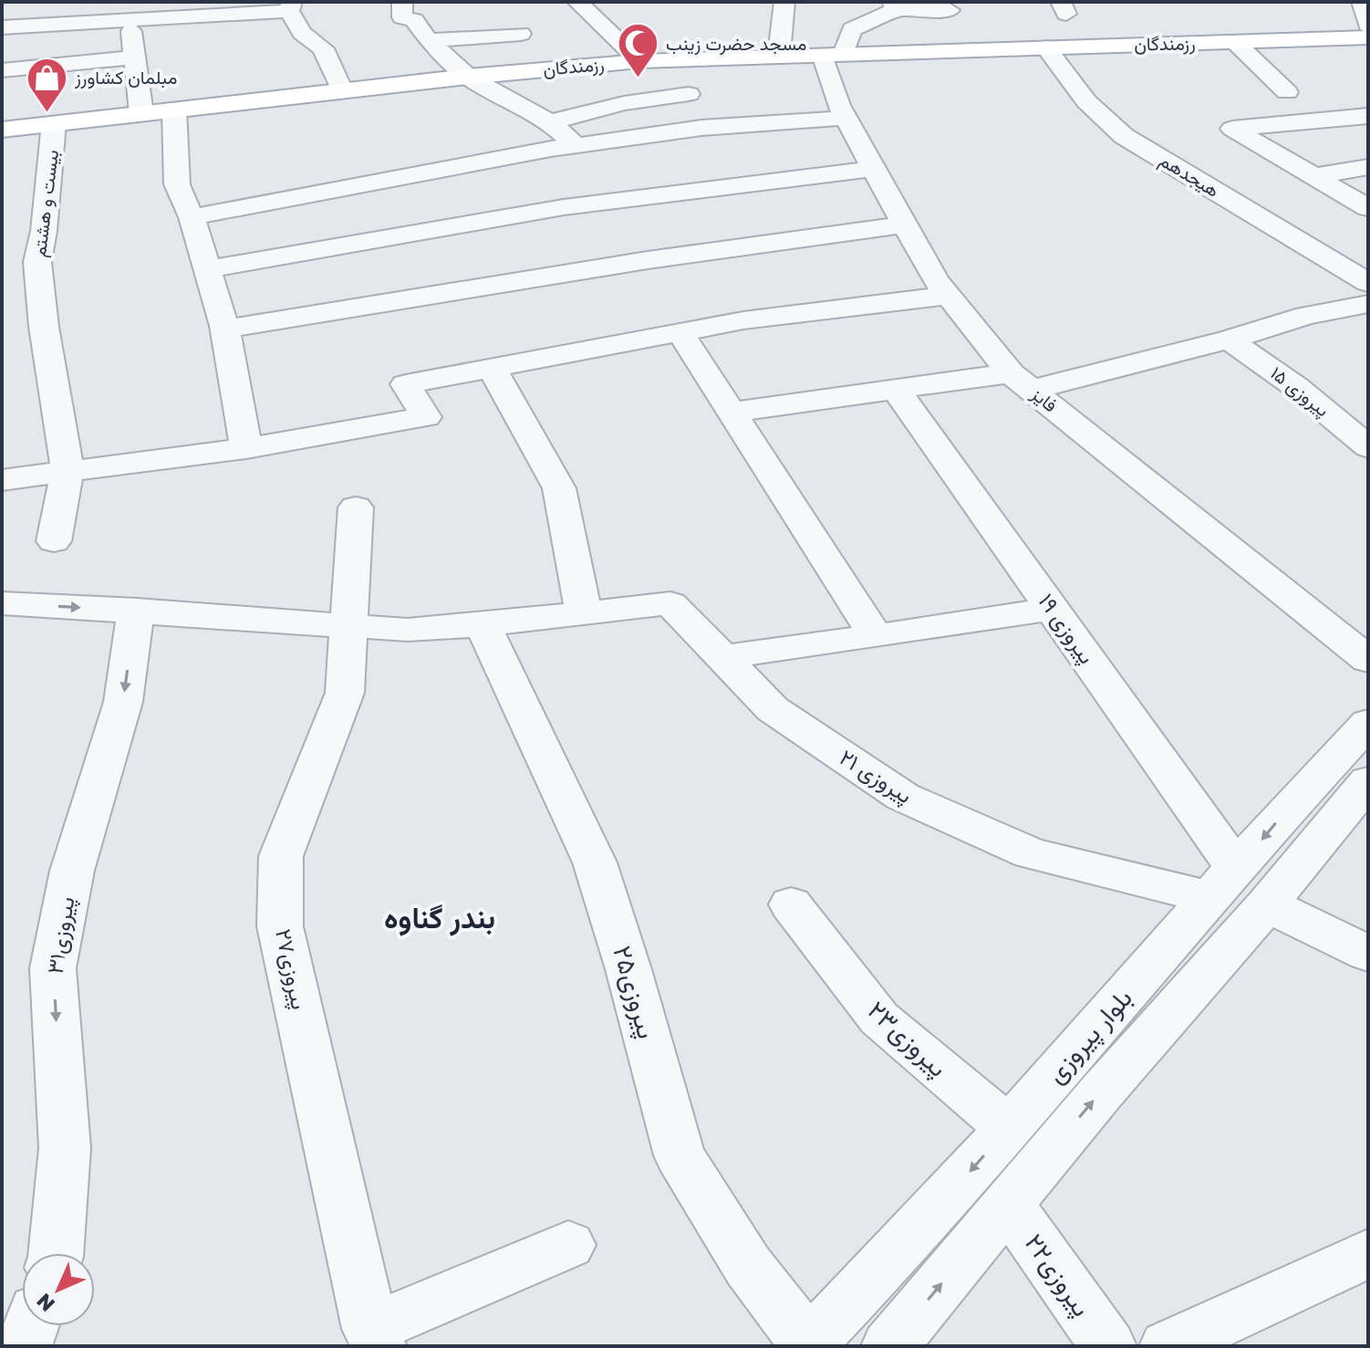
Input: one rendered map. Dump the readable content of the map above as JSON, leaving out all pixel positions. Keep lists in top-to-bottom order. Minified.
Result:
{"streets":{"main road":["رزمندگان"],"street":["هیجدهم","بیست و هشتم","پیروزی ۱۵","فایز","پیروزی ۱۹","پیروزی ۲۱","پیروزی۳۱","پیروزی۲۷","پیروزی۲۵","بلوار پیروزی","پیروزی۲۳","پیروزی۲۲"]},"crossings":[["رزمندگان","هیجدهم"],["رزمندگان","بیست و هشتم"],["رزمندگان","فایز"],["پیروزی ۱۹","پیروزی ۲۱"],["پیروزی ۱۹","بلوار پیروزی"],["پیروزی ۲۱","بلوار پیروزی"],["پیروزی۲۵","بلوار پیروزی"],["بلوار پیروزی","پیروزی۲۳"],["بلوار پیروزی","پیروزی۲۲"]],"one_way":["پیروزی۳۱"],"districts":["بندر گناوه"],"places":{"mosque":["مسجد حضرت زینب"],"shop":["مبلمان کشاورز"]},"north":"bottom left"}
